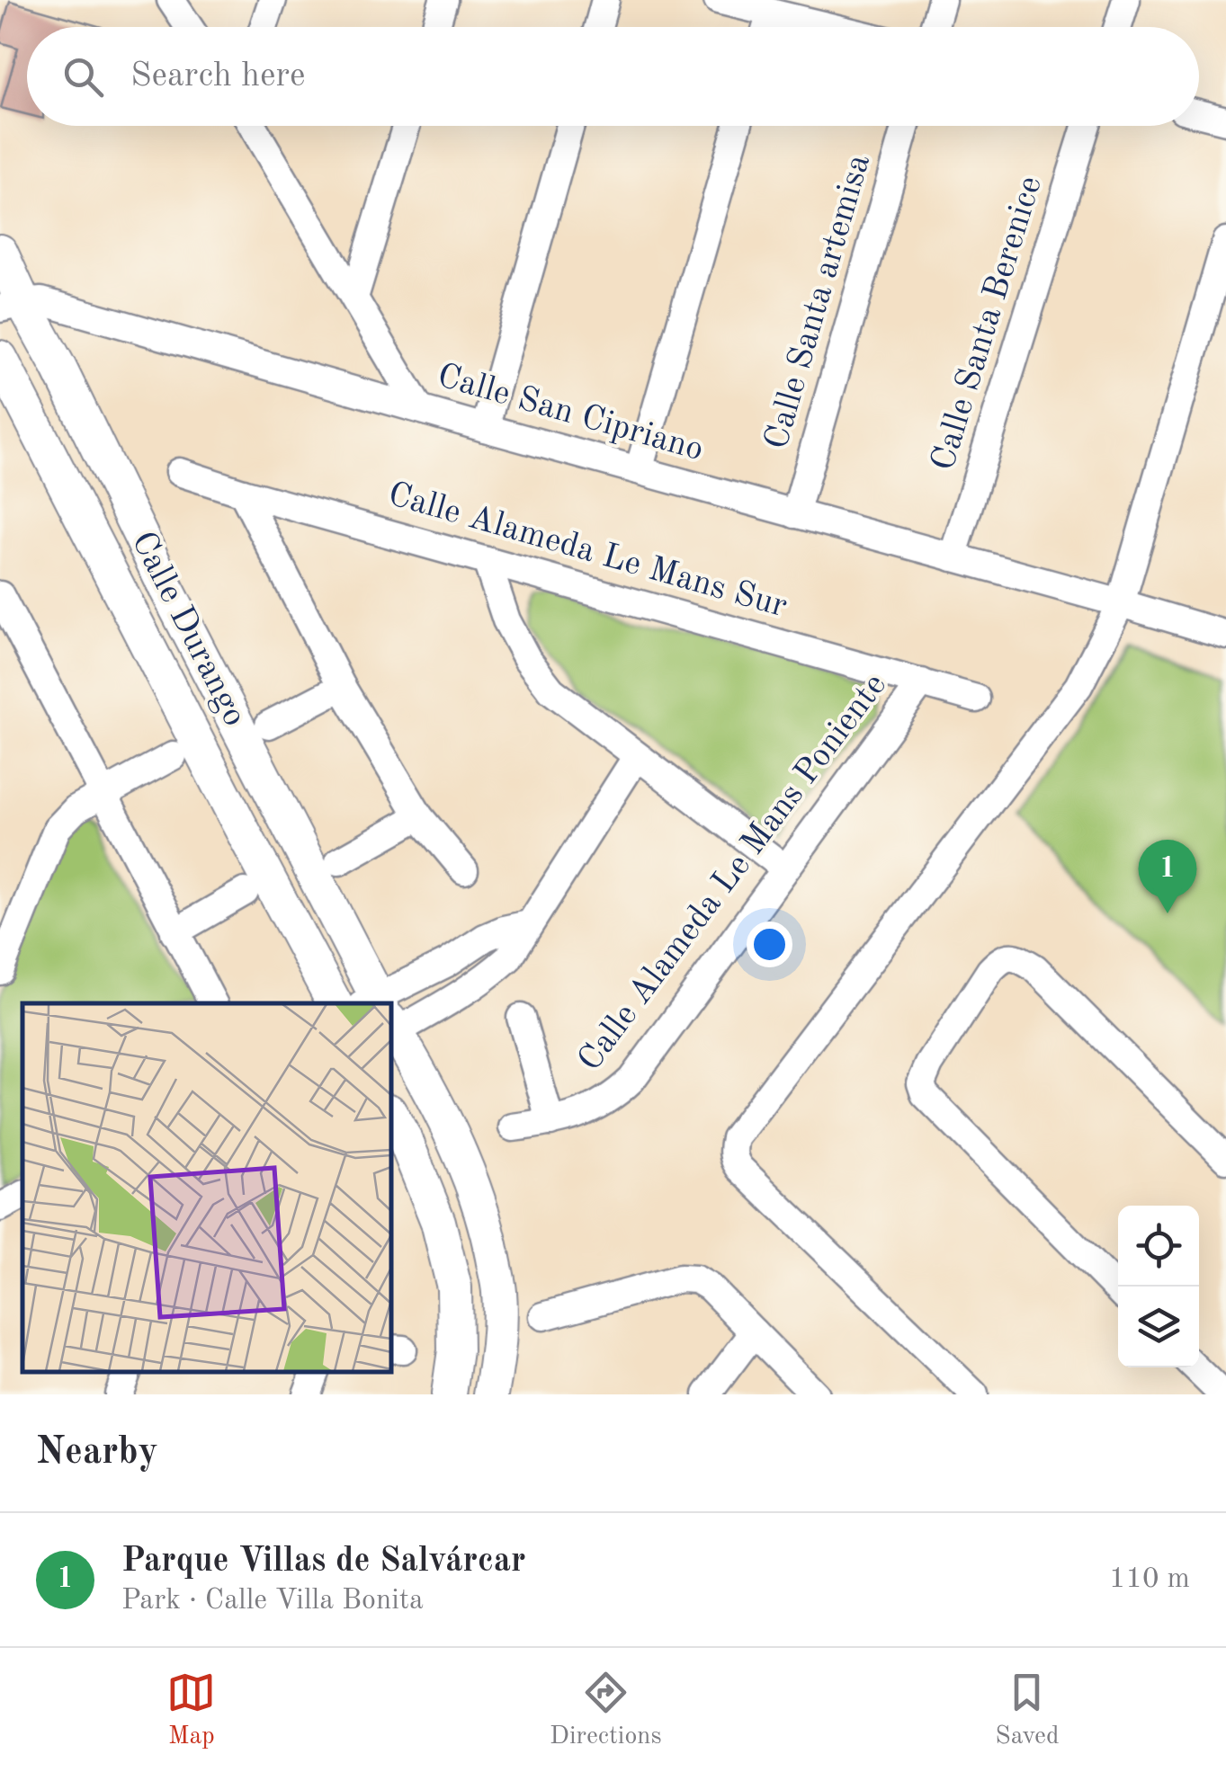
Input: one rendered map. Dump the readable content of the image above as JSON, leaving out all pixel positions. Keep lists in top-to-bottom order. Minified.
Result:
{"streets":{"main road":["Calle Durango"],"street":["Calle Santa artemisa","Calle Santa Berenice","Calle San Cipriano","Calle Alameda Le Mans Sur","Calle Alameda Le Mans Poniente"]},"crossings":[["Calle Santa artemisa","Calle San Cipriano"],["Calle Santa Berenice","Calle San Cipriano"],["Calle San Cipriano","Calle Durango"],["Calle Alameda Le Mans Sur","Calle Alameda Le Mans Poniente"]],"page":{"search":"Search here","pins":"1","heading":"Nearby","list":[{"mark":"1","name":"Parque Villas de Salvárcar","note":"Park · Calle Villa Bonita","value":"110 m"}],"nav":["Map","Directions","Saved"]}}
